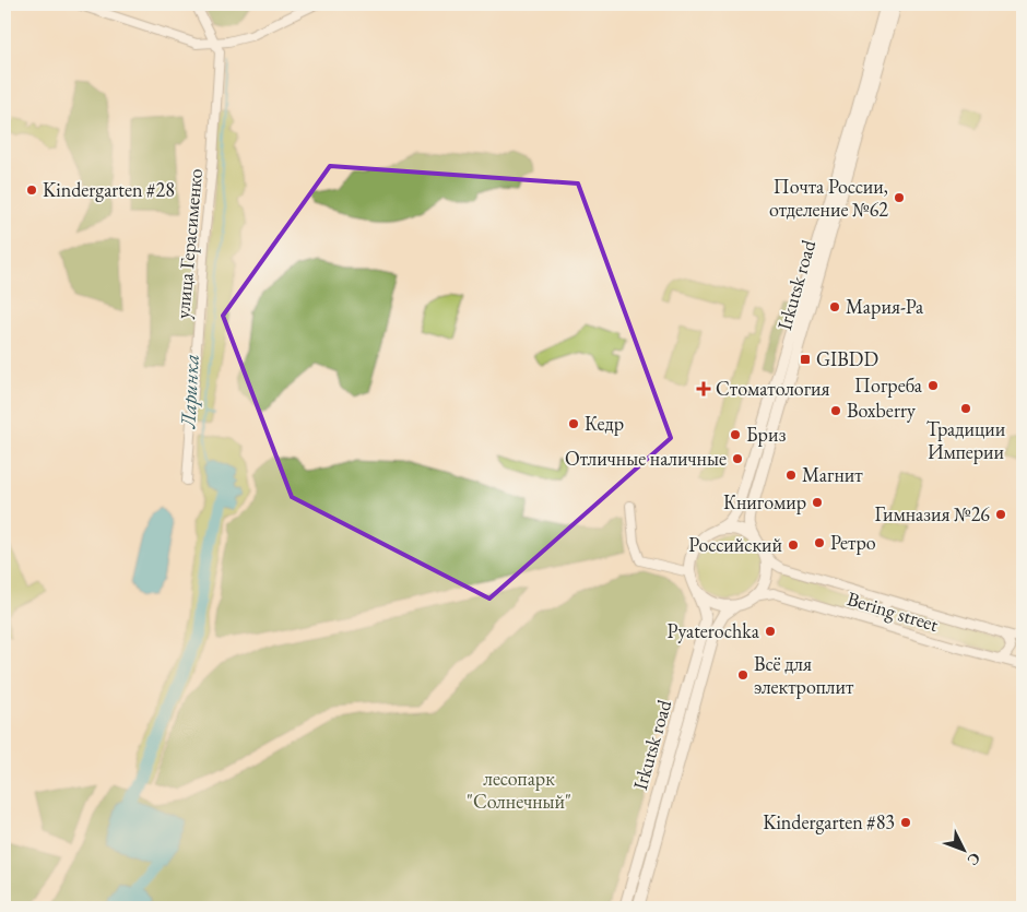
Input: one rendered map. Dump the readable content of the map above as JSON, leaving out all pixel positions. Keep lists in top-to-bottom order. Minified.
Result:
{"streets":{"main road":["Irkutsk road"],"street":["улица Герасименко","Bering street"]},"crossings":[["Irkutsk road","Bering street"]],"water":["Ларинка"],"parks":["лесопарк \"Солнечный\""],"places":{"other":["Kindergarten #28","Почта России, отделение №62","Мария-Ра","Погреба","Традиции Империи","Boxberry","Кедр","Бриз","Отличные наличные","Магнит","Книгомир","Гимназия №26","Ретро","Российский","Pyaterochka","Всё для электроплит","Kindergarten #83"],"transit":["GIBDD"],"health":["Стоматология"]},"north":"bottom right"}
